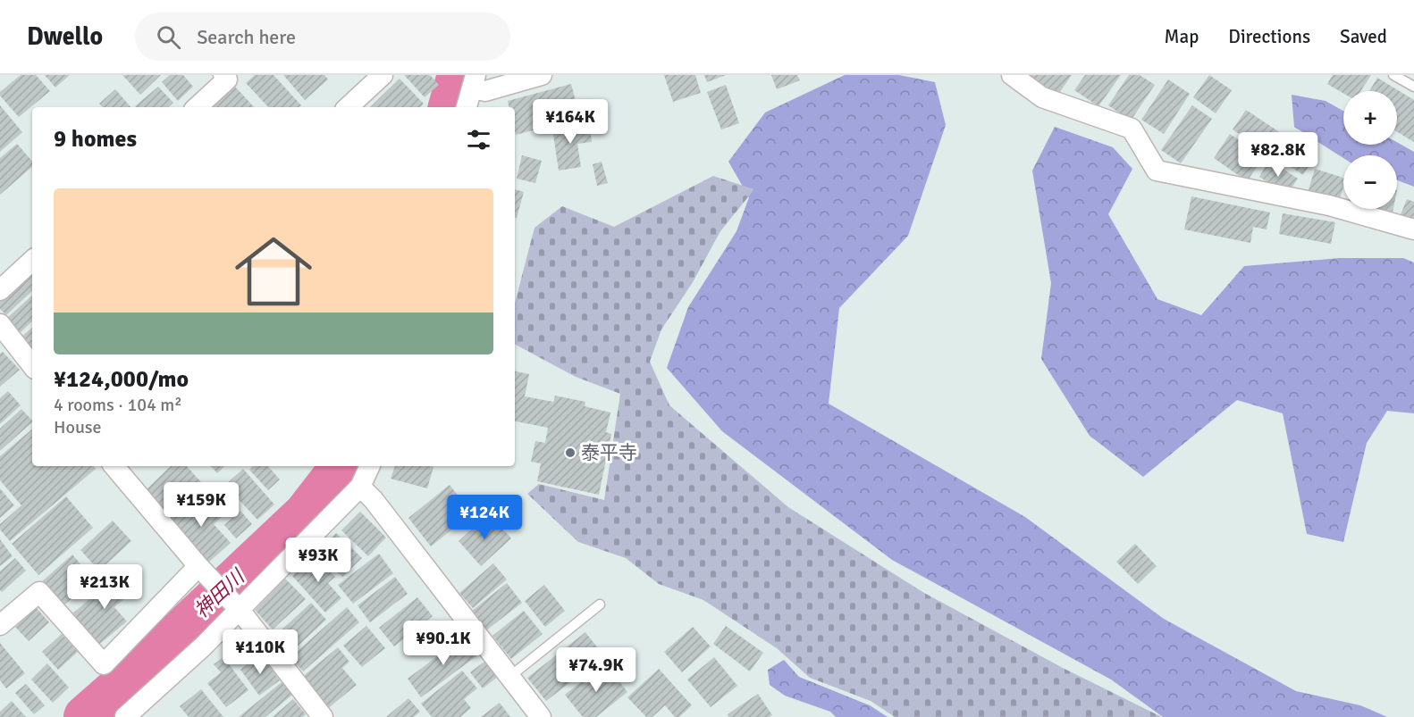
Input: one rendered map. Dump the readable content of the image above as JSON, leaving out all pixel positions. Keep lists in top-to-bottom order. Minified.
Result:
{"water":["神田川"],"places":["泰平寺"],"page":{"header":"Dwello","search":"Search here","nav":["Map","Directions","Saved"],"map_buttons":["+","−"],"price":["¥164K","¥82.8K","¥159K","¥124K","¥93K","¥213K","¥90.1K","¥110K","¥74.9K"],"heading":"9 homes","list":[{"name":"¥124,000/mo","note":"4 rooms · 104 m² · House"}]}}
